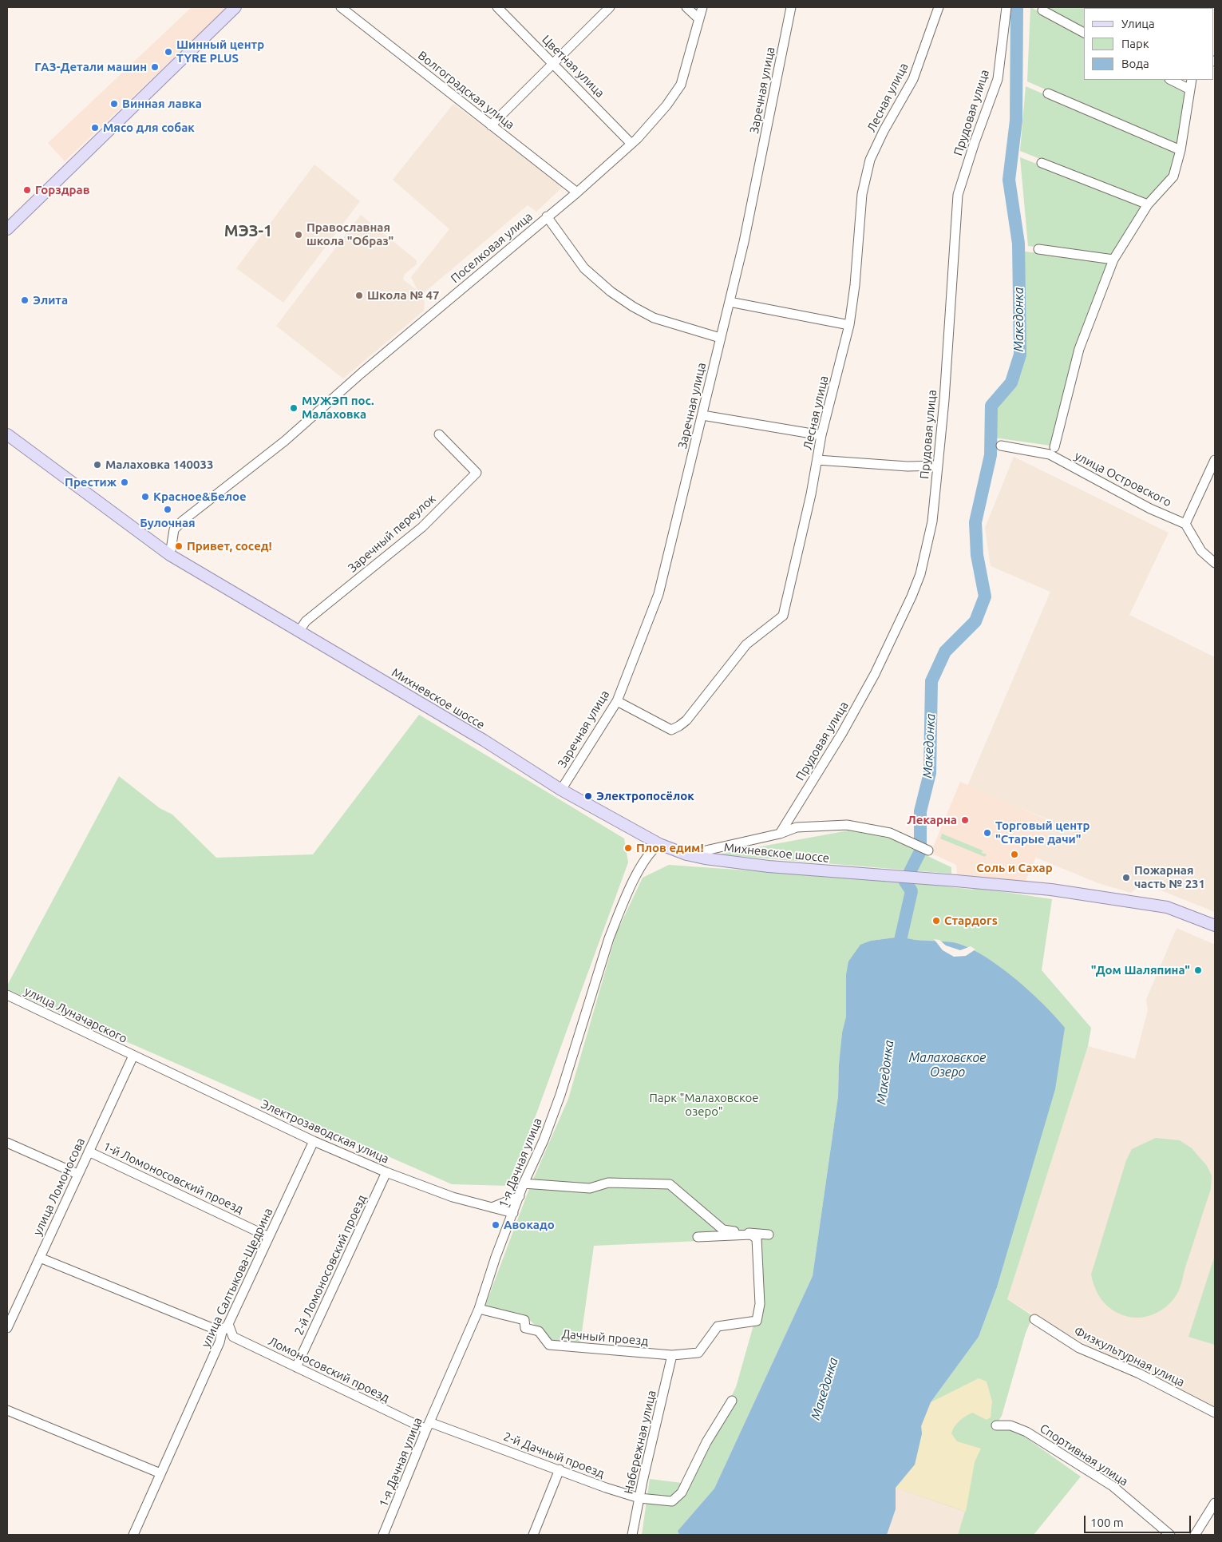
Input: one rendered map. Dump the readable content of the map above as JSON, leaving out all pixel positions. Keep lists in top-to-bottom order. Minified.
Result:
{"streets":{"main road":["Михневское шоссе"],"street":["Цветная улица","Волгоградская улица","Заречная улица","Лесная улица","Прудовая улица","Поселковая улица","улица Островского","Заречный переулок","улица Луначарского","Электрозаводская улица","1-я Дачная улица","1-й Ломоносовский проезд","улица Ломоносова","2-й Ломоносовский проезд","улица Салтыкова-Щедрина","Дачный проезд","Физкультурная улица","Ломоносовский проезд","Набережная улица","2-й Дачный проезд","Спортивная улица"]},"crossings":[["Цветная улица","Поселковая улица"],["Волгоградская улица","Поселковая улица"],["Заречная улица","Лесная улица"],["Заречная улица","Михневское шоссе"],["Поселковая улица","Михневское шоссе"],["Заречный переулок","Михневское шоссе"],["Михневское шоссе","1-я Дачная улица"],["улица Луначарского","Электрозаводская улица"],["улица Луначарского","улица Ломоносова"],["Электрозаводская улица","1-я Дачная улица"],["Электрозаводская улица","улица Ломоносова"],["Электрозаводская улица","2-й Ломоносовский проезд"],["Электрозаводская улица","улица Салтыкова-Щедрина"],["1-я Дачная улица","Дачный проезд"],["1-я Дачная улица","Ломоносовский проезд"],["1-я Дачная улица","2-й Дачный проезд"],["1-й Ломоносовский проезд","улица Ломоносова"],["1-й Ломоносовский проезд","улица Салтыкова-Щедрина"],["2-й Ломоносовский проезд","Ломоносовский проезд"],["Дачный проезд","Набережная улица"],["Ломоносовский проезд","2-й Дачный проезд"],["Набережная улица","2-й Дачный проезд"]],"districts":["МЭЗ-1"],"water":["Македонка","Малаховское Озеро"],"parks":["Парк \"Малаховское озеро\""],"places":["Шинный центр TYRE PLUS","ГАЗ-Детали машин","Винная лавка","Мясо для собак","Горздрав","Православная школа \"Образ\"","Школа № 47","Элита","МУЖЭП пос. Малаховка","Малаховка 140033","Престиж","Красное&Белое","Булочная","Привет, сосед!","Электропосёлок","Лекарна","Торговый центр \"Старые дачи\"","Плов едим!","Соль и Сахар","Пожарная часть № 231","Стардогs","\"Дом Шаляпина\"","Авокадо"],"legend":["Улица","Парк","Вода"],"scale_bar":"100 m"}
